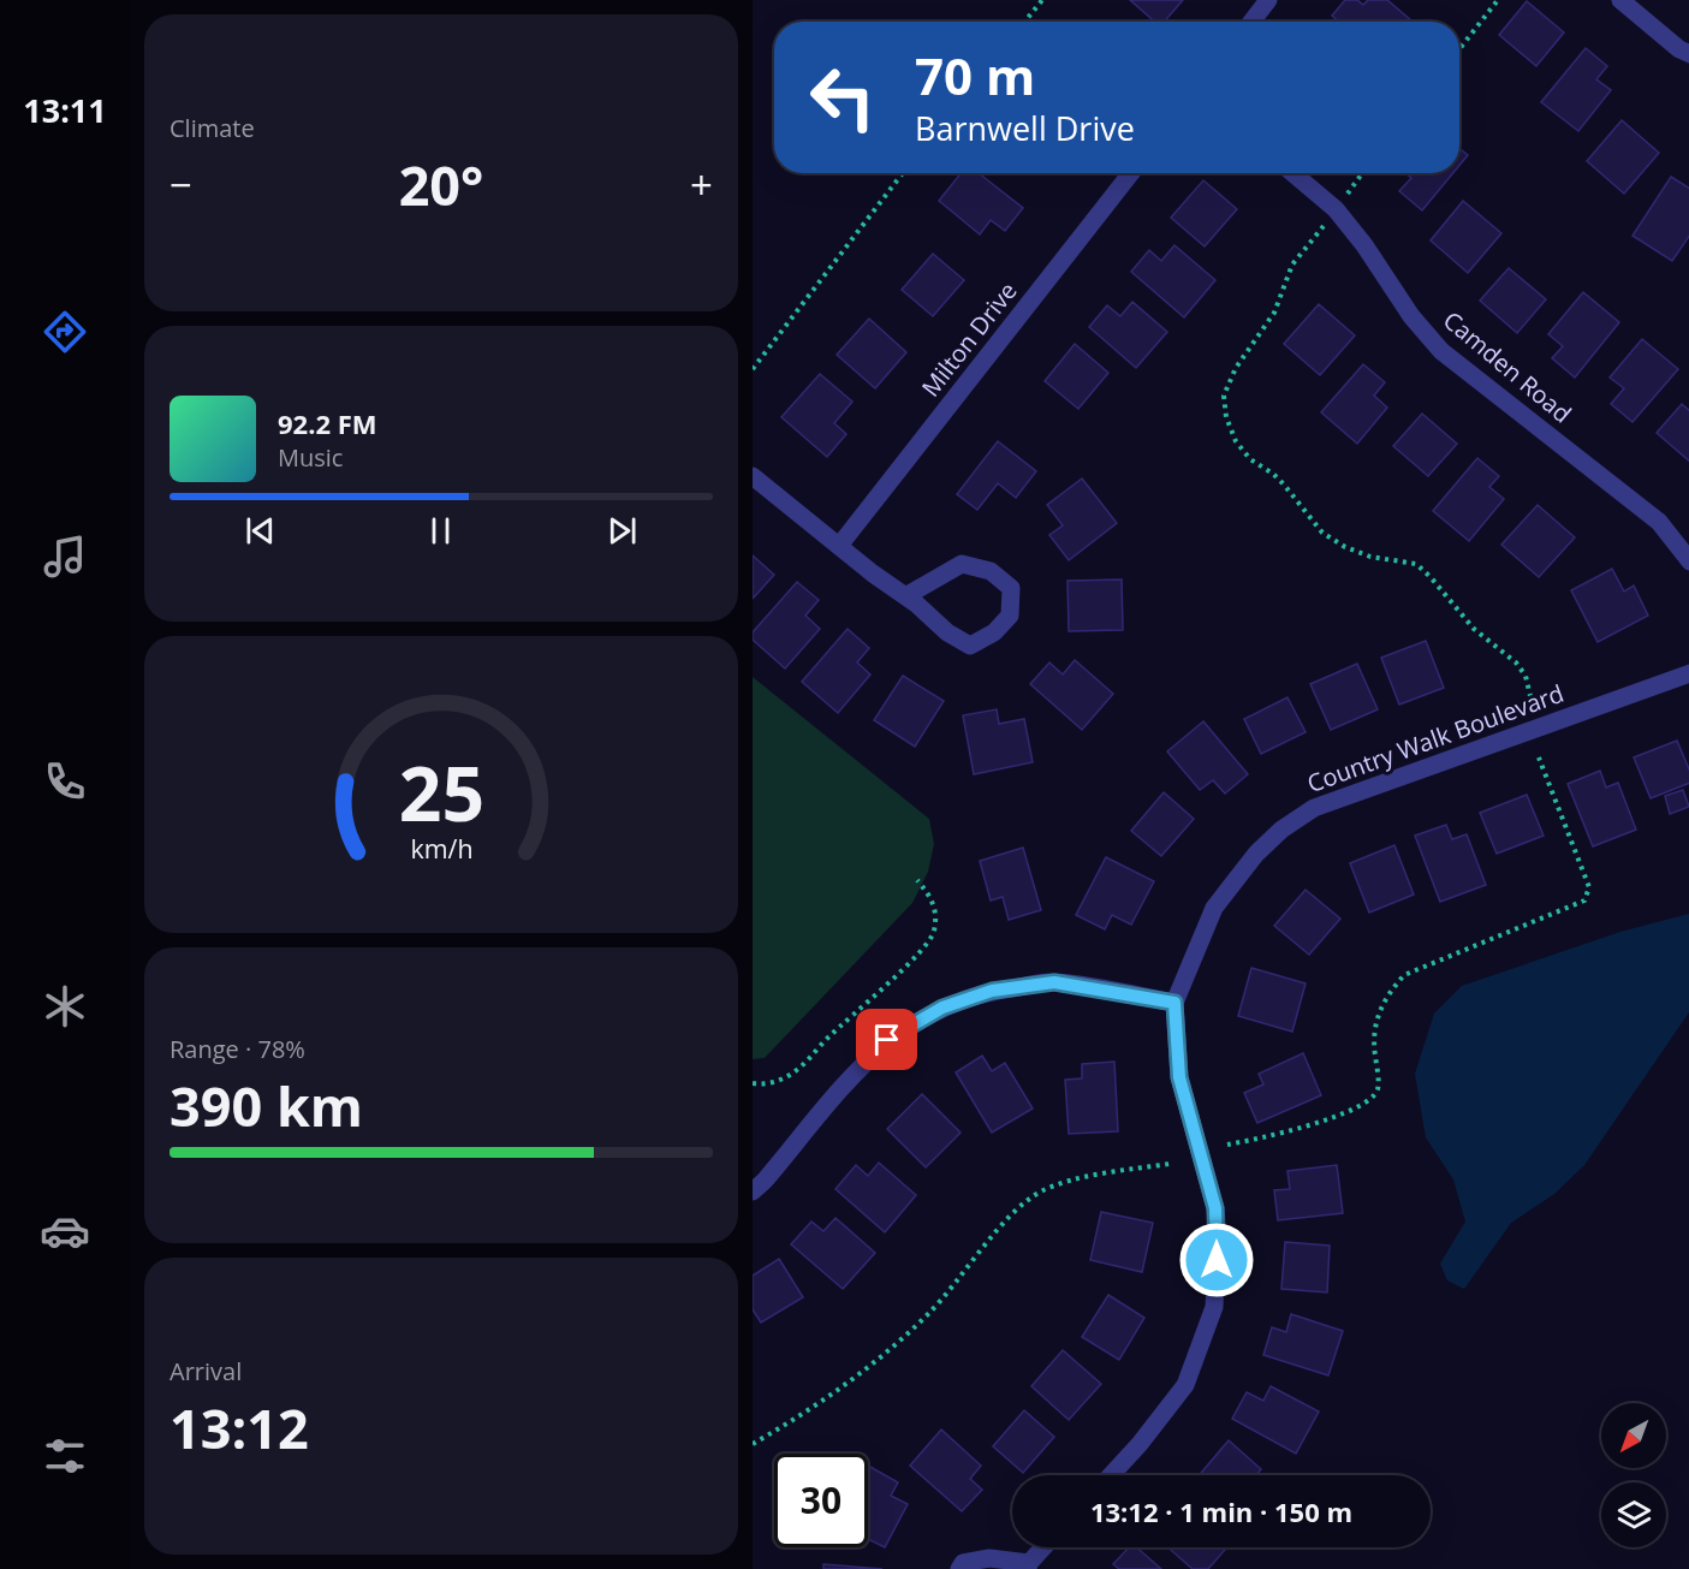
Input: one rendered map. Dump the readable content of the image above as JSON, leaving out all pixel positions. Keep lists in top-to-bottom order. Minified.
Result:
{"streets":{"street":["Milton Drive","Camden Road","Country Walk Boulevard"]},"north":"bottom left","page":{"tabs":"13:11","tile":["Climate",["Range · 78%","390 km"],["Arrival","13:12"]],"turn":["70 m","Barnwell Drive"],"heat":["−","20°","+"],"song":["92.2 FM","Music"],"limit":"30","trip":"13:12 · 1 min · 150 m","gauge":["25","km/h"]}}
